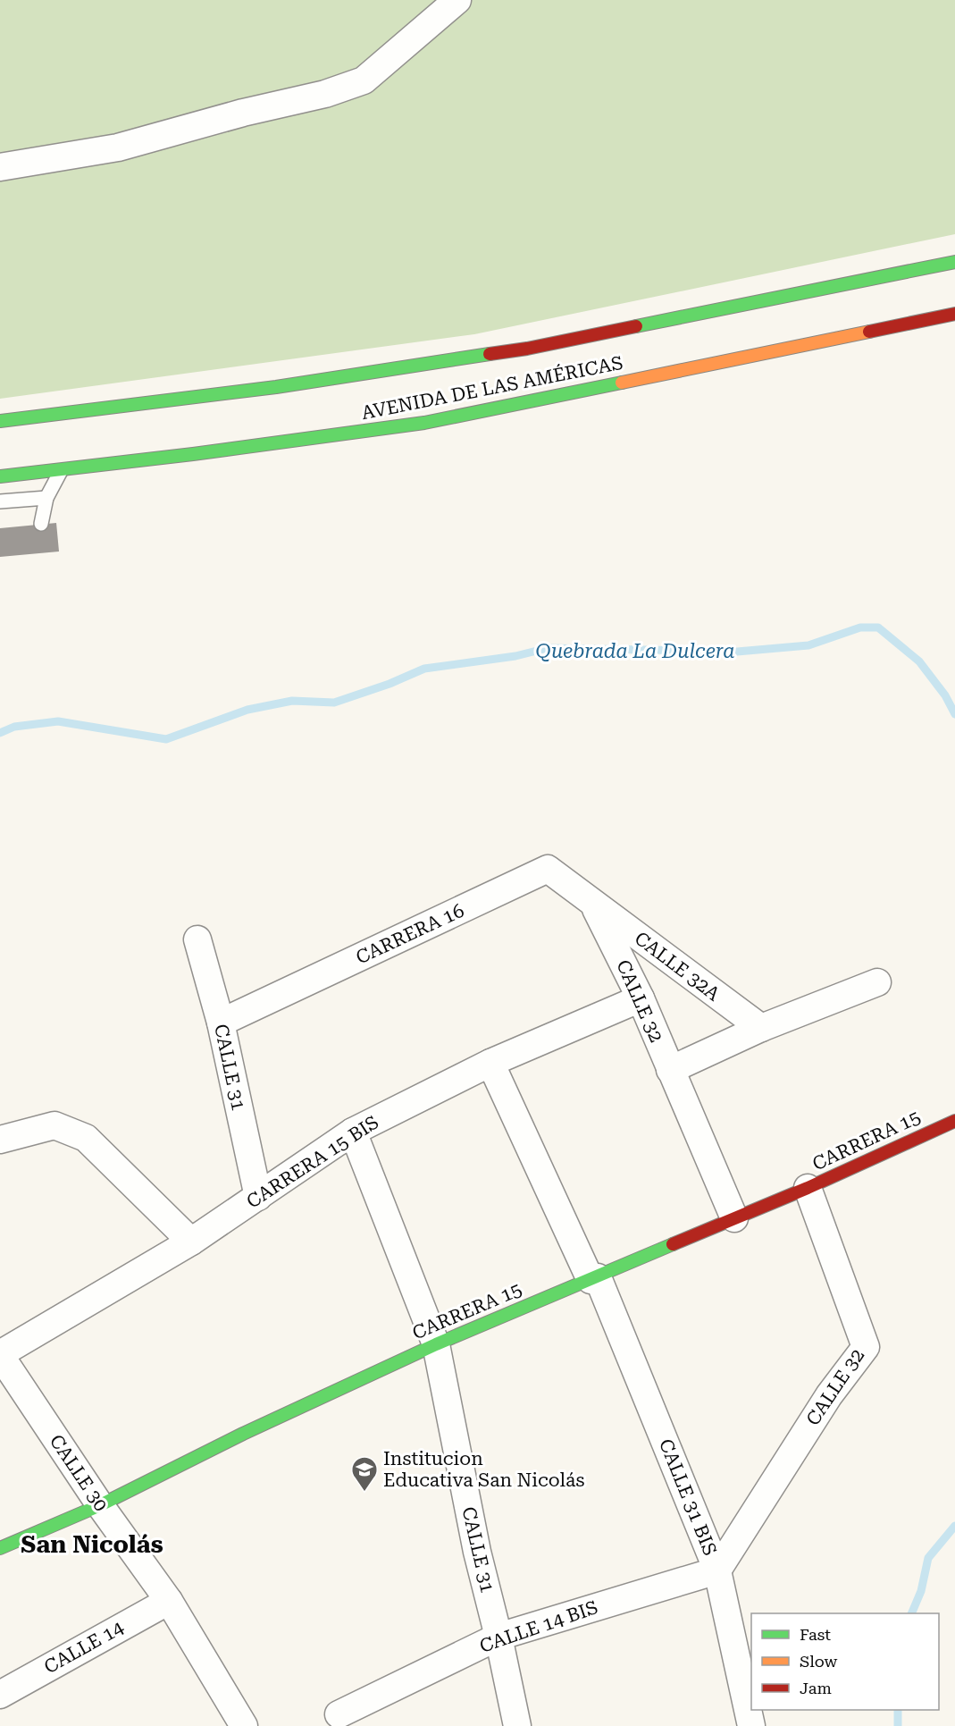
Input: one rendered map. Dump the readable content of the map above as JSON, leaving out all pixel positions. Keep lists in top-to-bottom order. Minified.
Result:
{"streets":{"main road":["AVENIDA DE LAS AMÉRICAS","CARRERA 15"],"street":["CARRERA 16","CALLE 32A","CALLE 32","CALLE 31","CARRERA 15 BIS","CALLE 30","CALLE 31 BIS","CALLE 14 BIS","CALLE 14"]},"crossings":[["CARRERA 16","CALLE 32A"],["CARRERA 16","CALLE 32"],["CARRERA 16","CALLE 31"],["CALLE 32A","CALLE 32"],["CALLE 32","CARRERA 15"],["CALLE 32","CARRERA 15 BIS"],["CALLE 32","CALLE 31 BIS"],["CALLE 32","CALLE 14 BIS"],["CALLE 31","CARRERA 15"],["CALLE 31","CARRERA 15 BIS"],["CALLE 31","CALLE 14 BIS"],["CARRERA 15","CALLE 30"],["CARRERA 15","CALLE 31 BIS"],["CARRERA 15 BIS","CALLE 30"],["CARRERA 15 BIS","CALLE 31 BIS"],["CALLE 30","CALLE 14"],["CALLE 31 BIS","CALLE 14 BIS"]],"districts":["San Nicolás"],"water":["Quebrada La Dulcera"],"places":{"school or university":["Institucion Educativa San Nicolás"]},"legend":["Fast","Slow","Jam"]}
